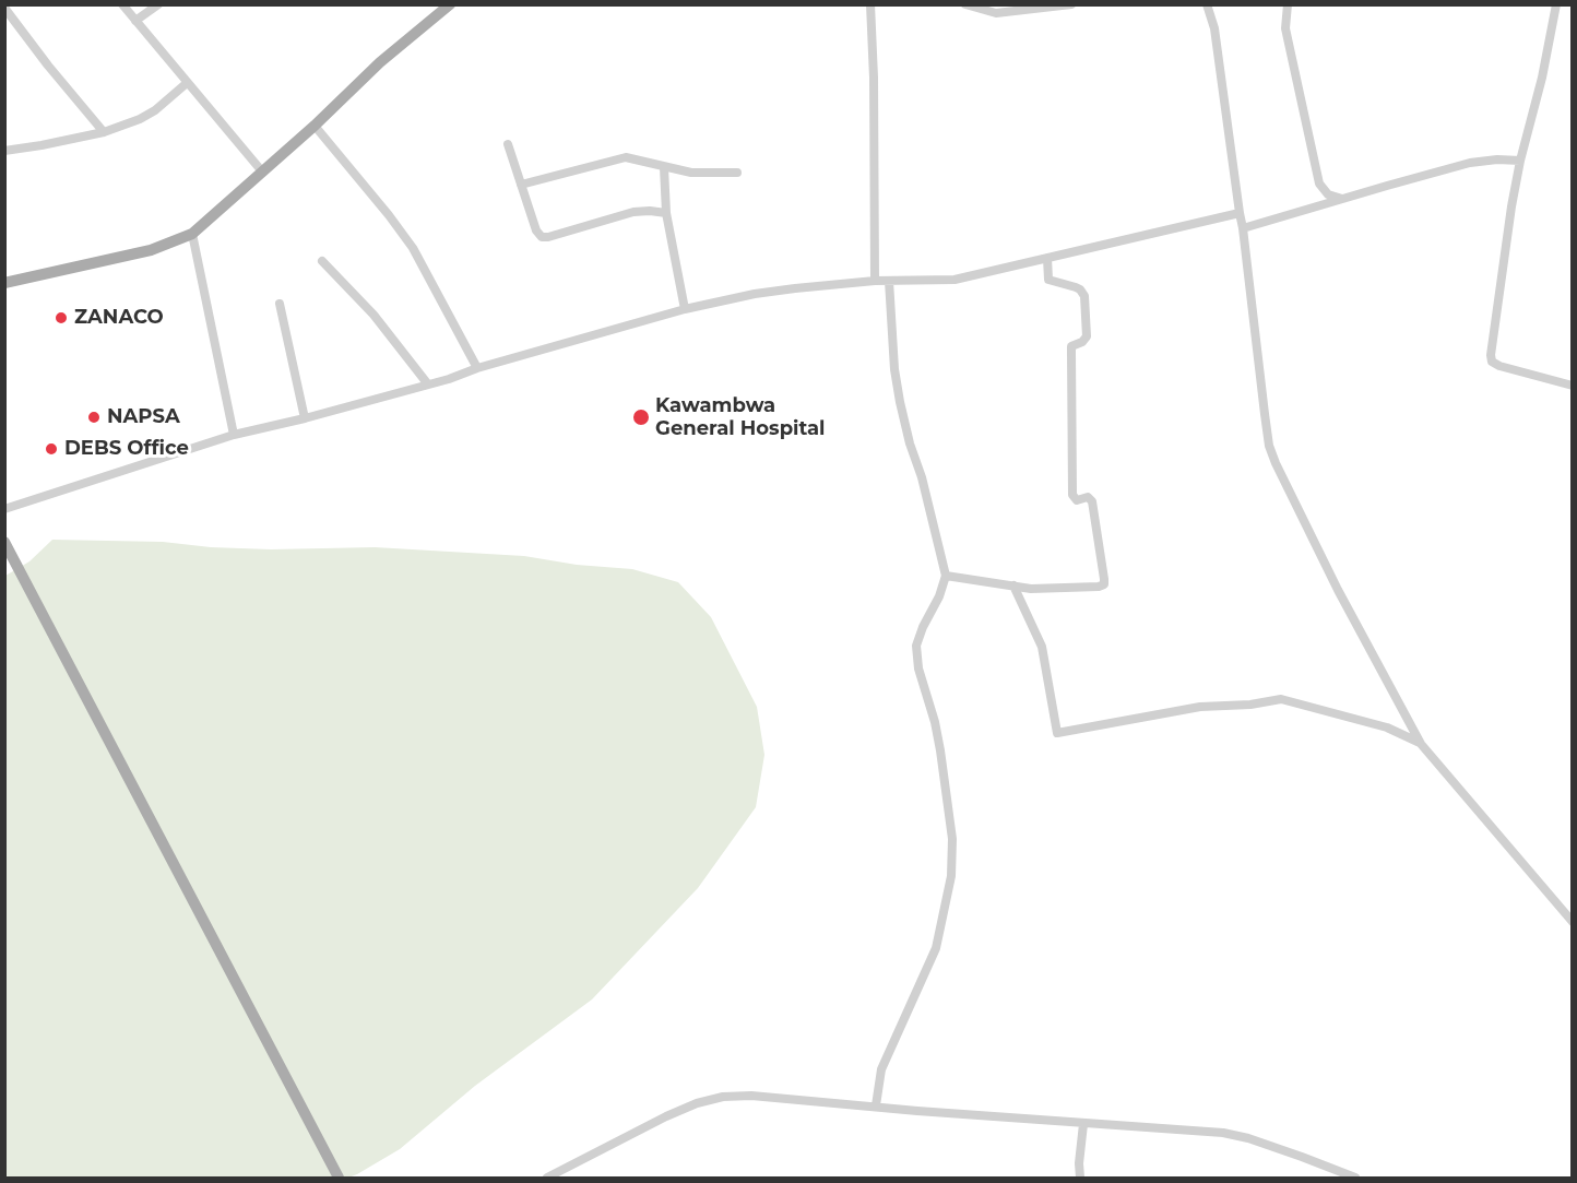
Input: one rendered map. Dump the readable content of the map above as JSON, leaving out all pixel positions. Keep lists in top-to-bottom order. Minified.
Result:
{"places":["ZANACO","NAPSA","Kawambwa General Hospital","DEBS Office"]}
